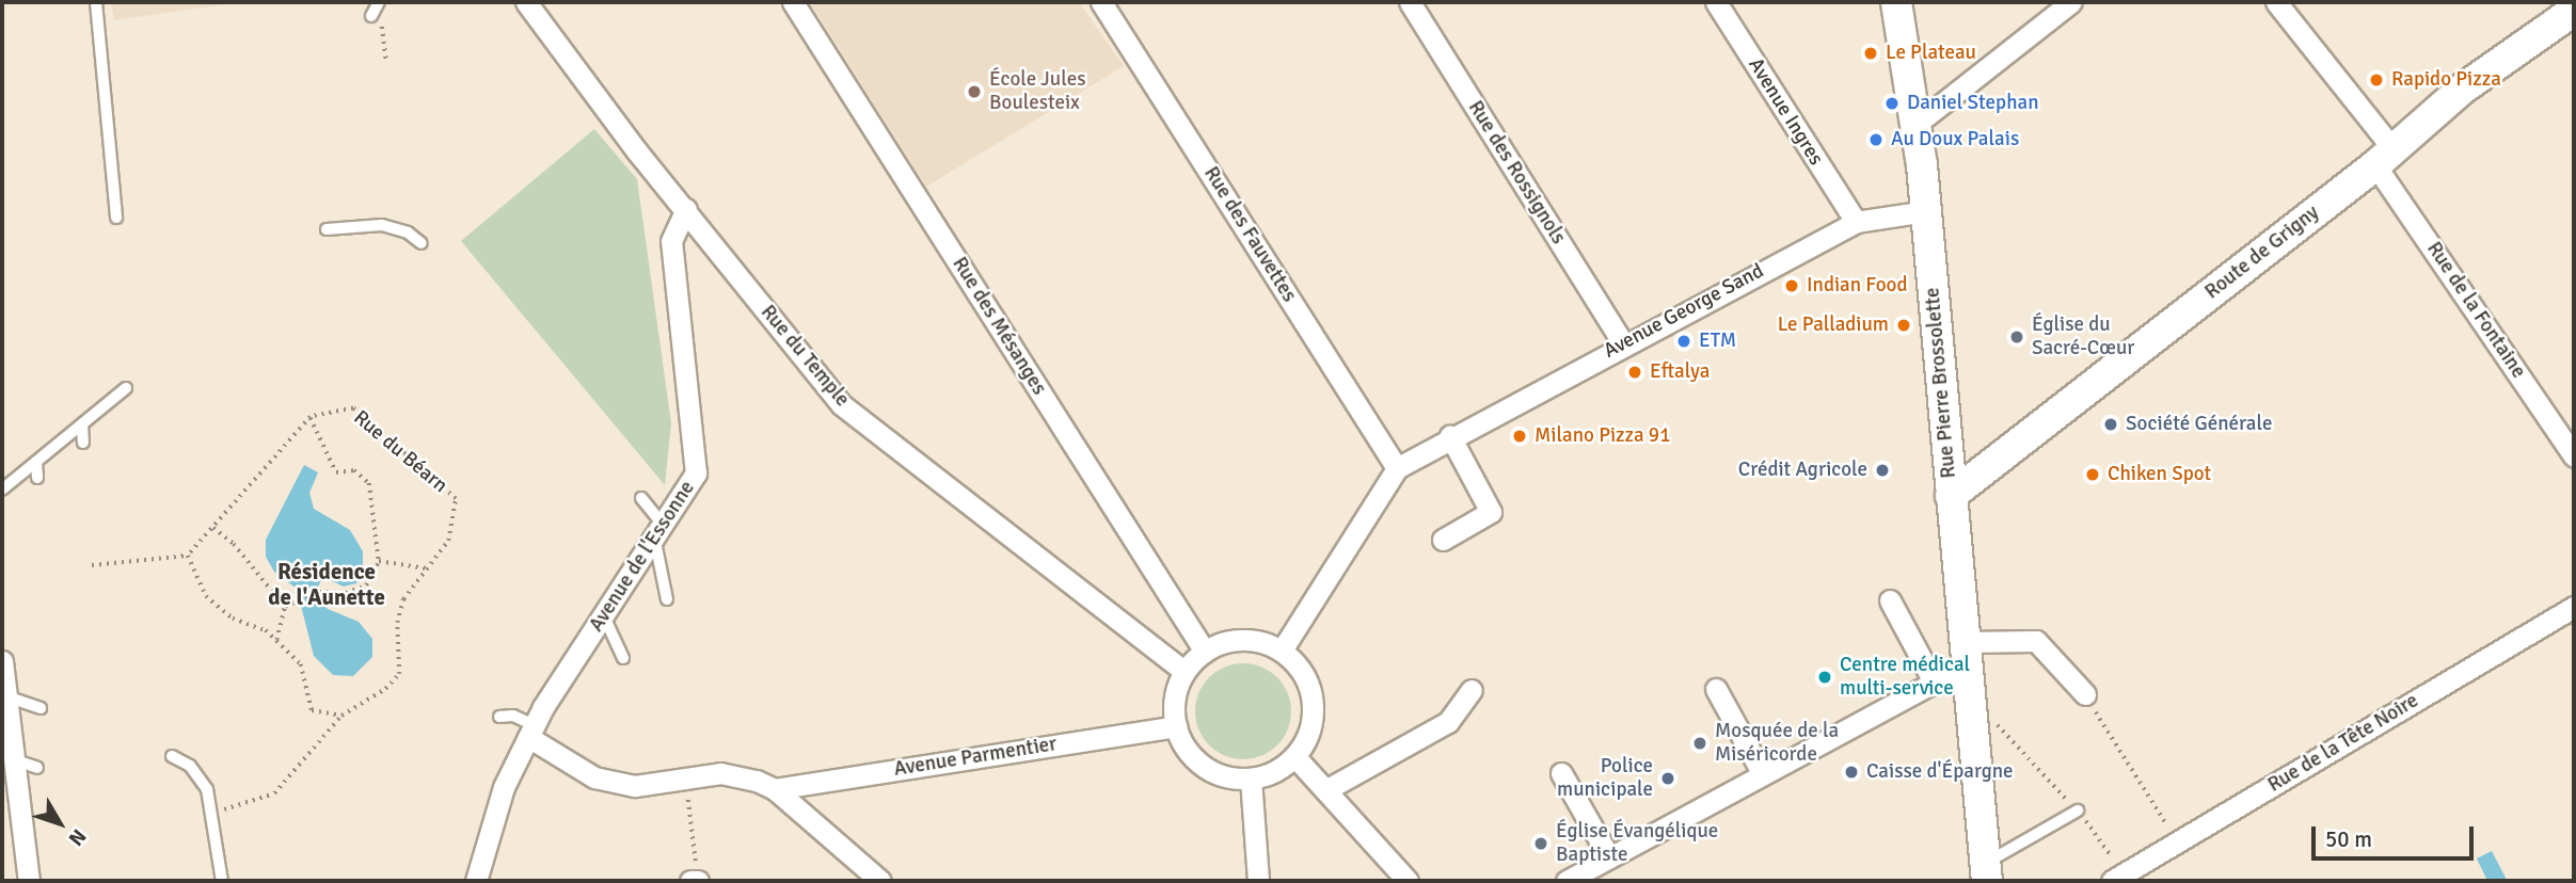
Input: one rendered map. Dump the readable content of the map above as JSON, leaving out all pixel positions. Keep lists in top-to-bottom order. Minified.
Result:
{"streets":{"main road":["Route de Grigny","Rue Pierre Brossolette"],"street":["Avenue Ingres","Rue des Rossignols","Rue des Fauvettes","Rue de la Fontaine","Avenue George Sand","Rue des Mésanges","Rue du Temple","Avenue de l'Essonne","Rue de la Tête Noire","Avenue Parmentier"],"path":["Rue du Béarn"]},"crossings":[["Avenue Ingres","Avenue George Sand"],["Rue des Rossignols","Avenue George Sand"],["Rue des Fauvettes","Avenue George Sand"],["Route de Grigny","Rue de la Fontaine"],["Route de Grigny","Rue Pierre Brossolette"],["Avenue George Sand","Rue des Mésanges"],["Avenue George Sand","Rue du Temple"],["Avenue George Sand","Rue Pierre Brossolette"],["Avenue George Sand","Avenue Parmentier"],["Rue des Mésanges","Rue du Temple"],["Rue des Mésanges","Avenue Parmentier"],["Rue du Temple","Avenue de l'Essonne"],["Rue du Temple","Avenue Parmentier"]],"districts":["Résidence de l'Aunette"],"places":["Le Plateau","Rapido Pizza","École Jules Boulesteix","Daniel Stephan","Au Doux Palais","Indian Food","Le Palladium","Église du Sacré-Cœur","ETM","Eftalya","Société Générale","Milano Pizza 91","Crédit Agricole","Chiken Spot","Centre médical multi-service","Mosquée de la Miséricorde","Caisse d'Épargne","Police municipale","Église Évangélique Baptiste"],"scale_bar":"50 m","north":"bottom right"}
